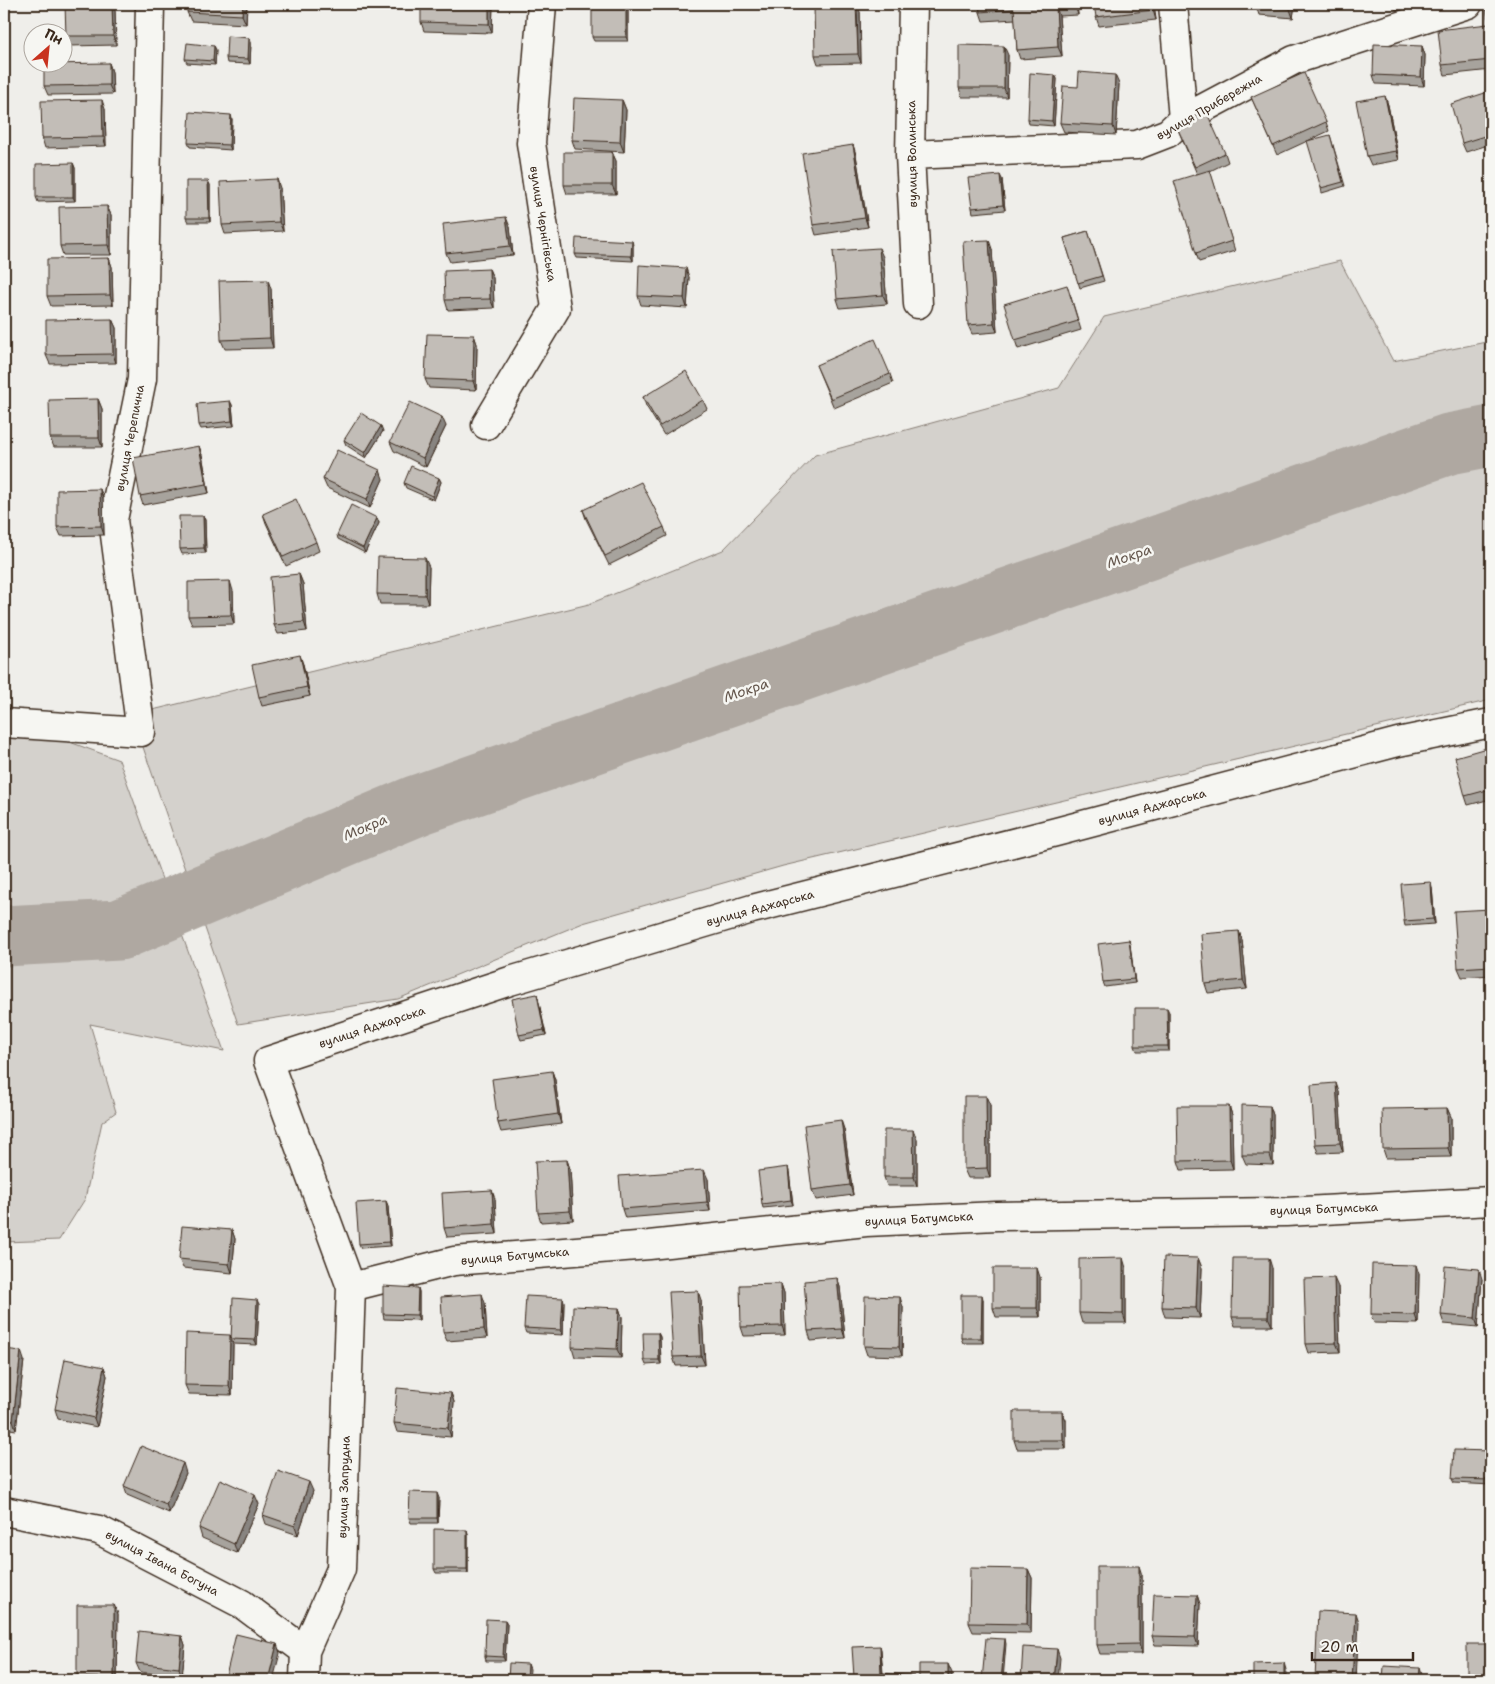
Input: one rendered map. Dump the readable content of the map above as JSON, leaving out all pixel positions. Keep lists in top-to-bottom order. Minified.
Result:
{"streets":{"street":["вулиця Прибережна","вулиця Волинська","вулиця Чернігівська","вулиця Черепична","вулиця Аджарська","вулиця Батумська","вулиця Запрудна","вулиця Івана Богуна"]},"crossings":[["вулиця Прибережна","вулиця Волинська"],["вулиця Аджарська","вулиця Батумська"],["вулиця Аджарська","вулиця Запрудна"],["вулиця Батумська","вулиця Запрудна"],["вулиця Запрудна","вулиця Івана Богуна"]],"water":["Мокра"],"scale_bar":"20 m","north":"top right"}
